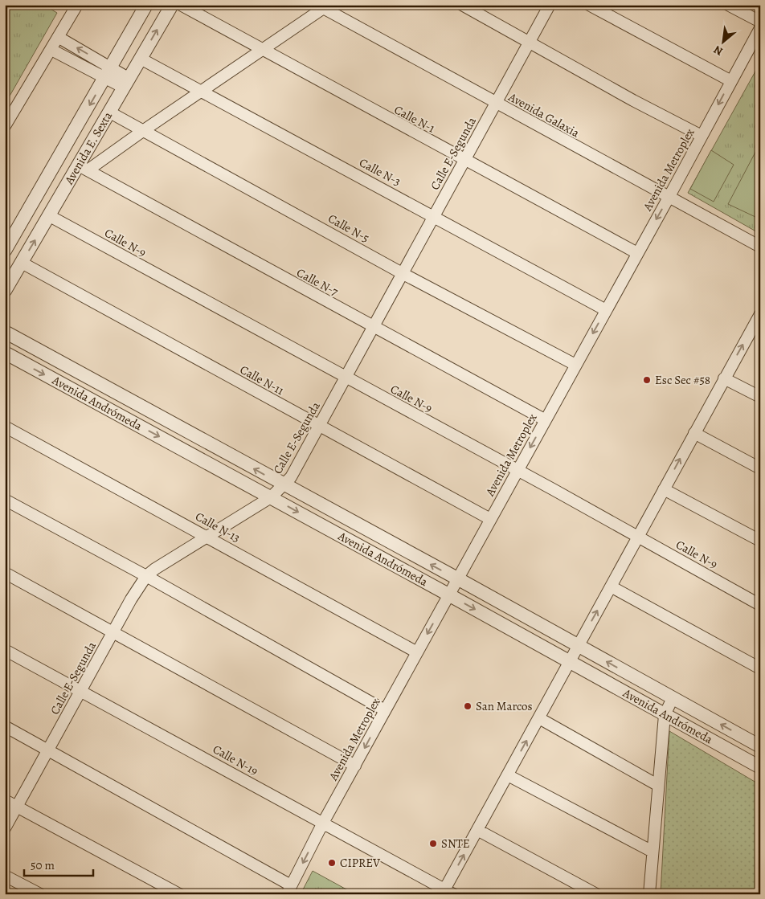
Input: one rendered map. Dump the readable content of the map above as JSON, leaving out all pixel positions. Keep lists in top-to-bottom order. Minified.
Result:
{"streets":{"street":["Avenida Galaxia","Calle N-1","Avenida E. Sexta","Calle E-Segunda","Avenida Metroplex","Calle N-3","Calle N-5","Calle N-9","Calle N-7","Calle N-11","Avenida Andrómeda","Calle N-13","Calle N-19"]},"crossings":[["Avenida Galaxia","Calle E-Segunda"],["Avenida Galaxia","Avenida Metroplex"],["Calle N-1","Calle E-Segunda"],["Calle N-1","Avenida Metroplex"],["Avenida E. Sexta","Calle N-3"],["Avenida E. Sexta","Calle N-5"],["Avenida E. Sexta","Calle N-9"],["Avenida E. Sexta","Calle N-7"],["Avenida E. Sexta","Calle N-11"],["Calle E-Segunda","Calle N-3"],["Calle E-Segunda","Calle N-5"],["Calle E-Segunda","Calle N-9"],["Calle E-Segunda","Calle N-7"],["Calle E-Segunda","Calle N-11"],["Calle E-Segunda","Avenida Andrómeda"],["Calle E-Segunda","Calle N-13"],["Calle E-Segunda","Calle N-19"],["Avenida Metroplex","Calle N-3"],["Avenida Metroplex","Calle N-5"],["Avenida Metroplex","Calle N-9"],["Avenida Metroplex","Calle N-7"],["Avenida Metroplex","Calle N-11"],["Avenida Metroplex","Avenida Andrómeda"],["Avenida Metroplex","Calle N-13"],["Avenida Metroplex","Calle N-19"]],"one_way":["Avenida Metroplex"],"places":["Esc Sec #58","San Marcos","SNTE","CIPREV"],"scale_bar":"50 m","north":"bottom left"}
